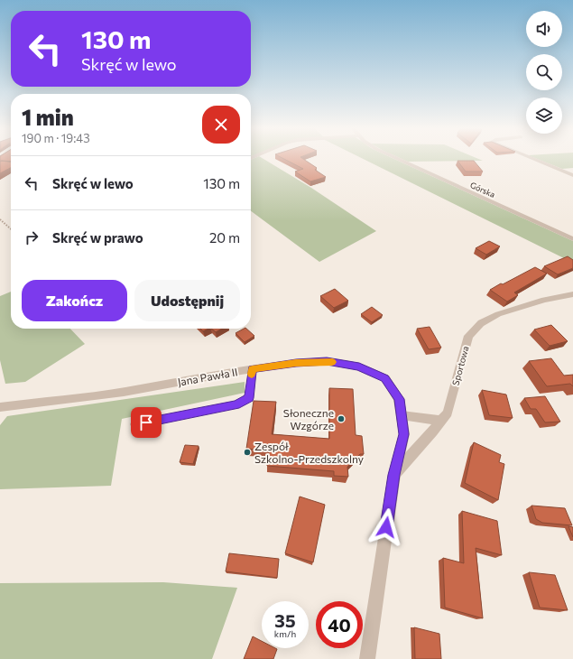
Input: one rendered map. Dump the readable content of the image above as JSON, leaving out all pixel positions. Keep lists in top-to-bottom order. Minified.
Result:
{"streets":{"street":["Górska","Sportowa","Jana Pawła II"]},"crossings":[["Sportowa","Jana Pawła II"]],"places":["Słoneczne Wzgórze","Zespół Szkolno-Przedszkolny"],"page":{"turn":["130 m","Skręć w lewo"],"heading":["1 min","190 m · 19:43"],"list":[{"name":"Skręć w lewo","value":"130 m"},{"name":"Skręć w prawo","value":"20 m"}],"buttons":["Zakończ","Udostępnij"],"speed":"35 km/h","limit":"40"}}
